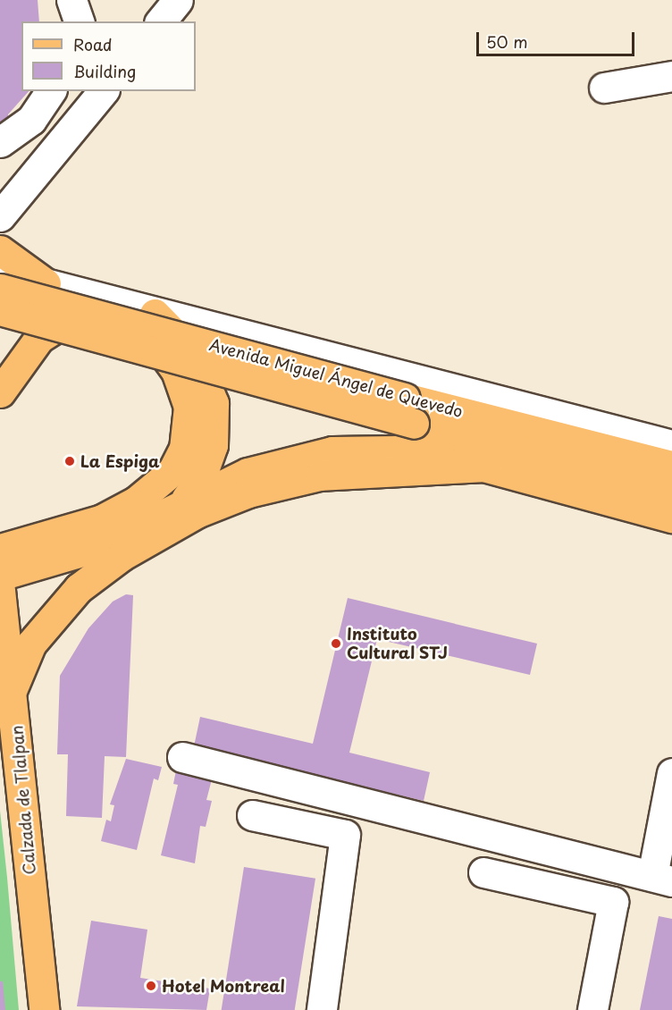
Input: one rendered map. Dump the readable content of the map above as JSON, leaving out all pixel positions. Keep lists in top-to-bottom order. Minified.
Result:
{"streets":{"main road":["Avenida Miguel Ángel de Quevedo","Calzada de Tlalpan"]},"places":["La Espiga","Instituto Cultural STJ","Hotel Montreal"],"legend":["Road","Building"],"scale_bar":"50 m"}
